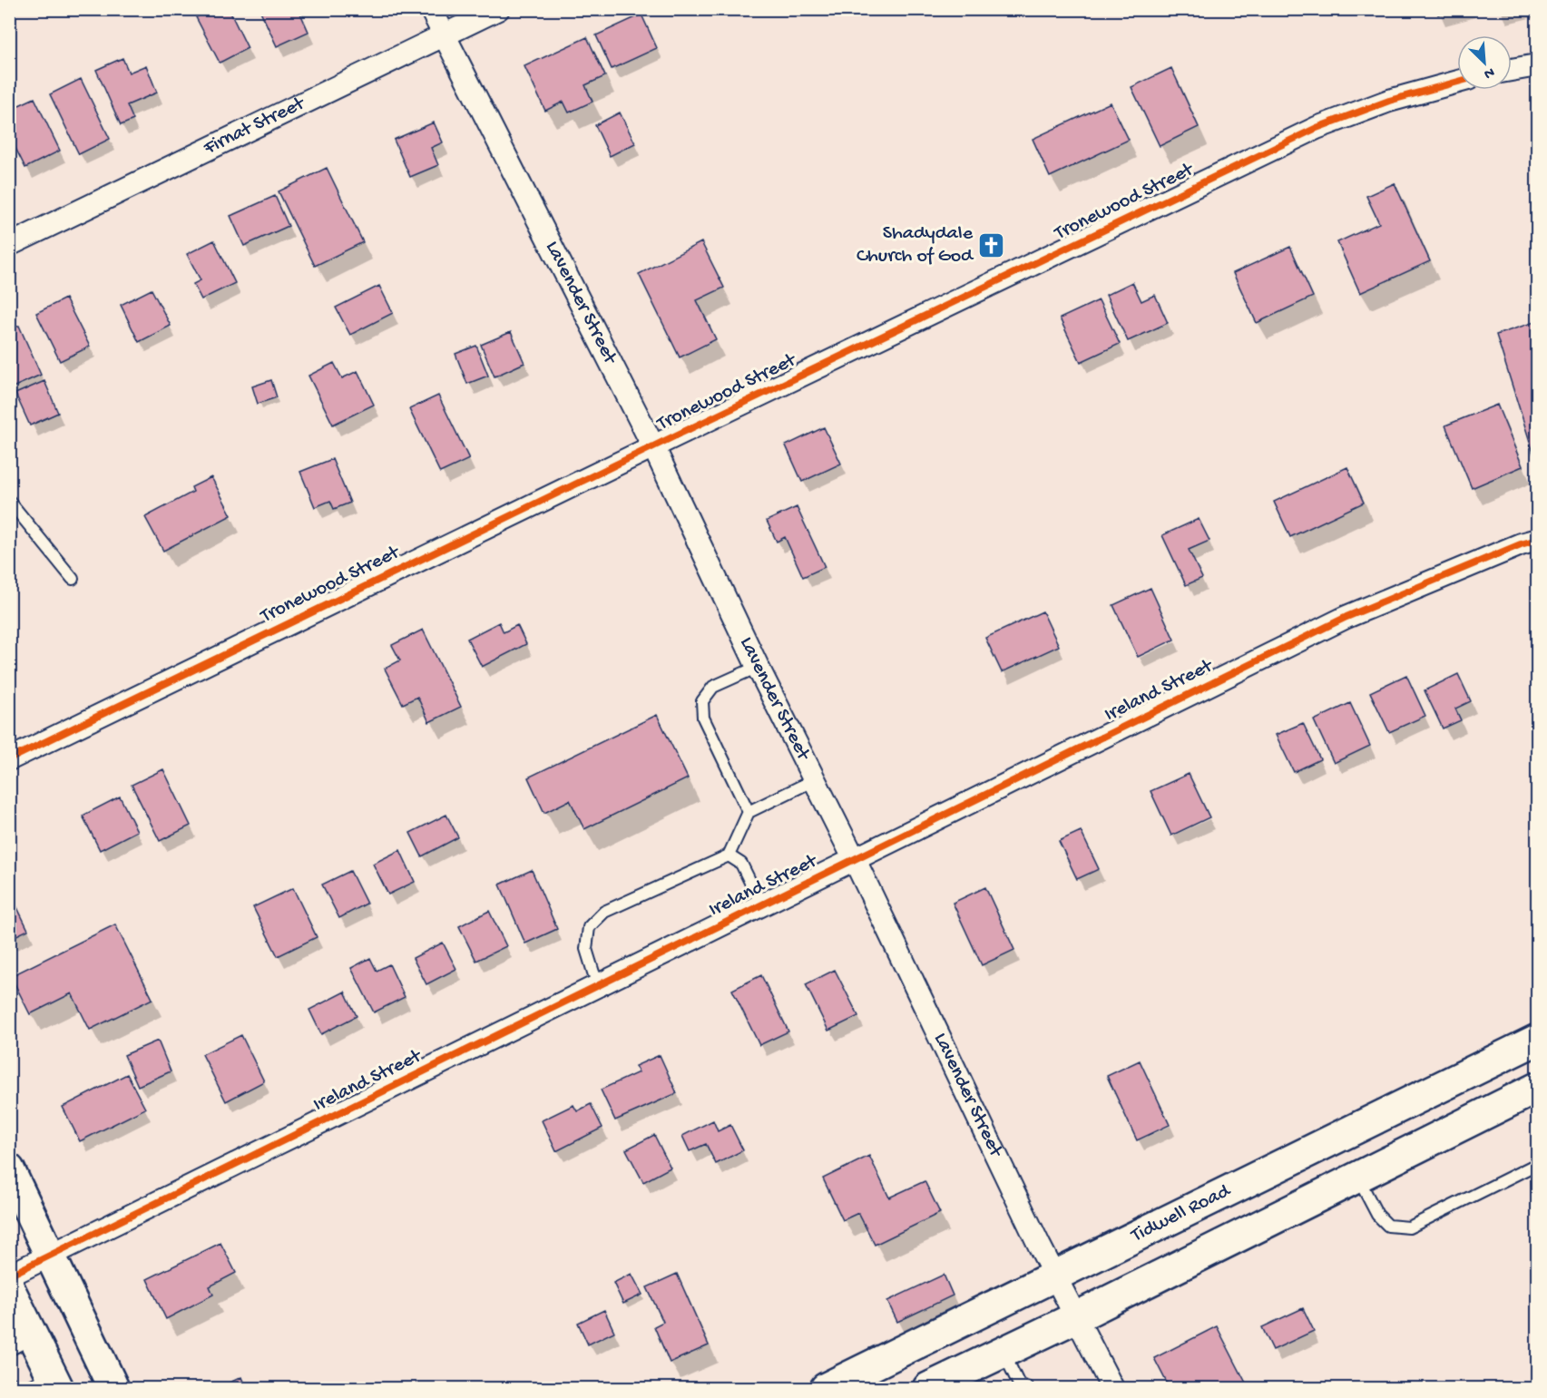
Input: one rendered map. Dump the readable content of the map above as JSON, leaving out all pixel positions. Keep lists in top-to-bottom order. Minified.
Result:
{"streets":{"main road":["Tidwell Road"],"street":["Firnat Street","Tronewood Street","Lavender Street","Ireland Street"]},"crossings":[["Firnat Street","Lavender Street"],["Tronewood Street","Lavender Street"],["Lavender Street","Ireland Street"],["Lavender Street","Tidwell Road"]],"places":{"church":["Shadydale Church of God"]},"north":"bottom right"}
